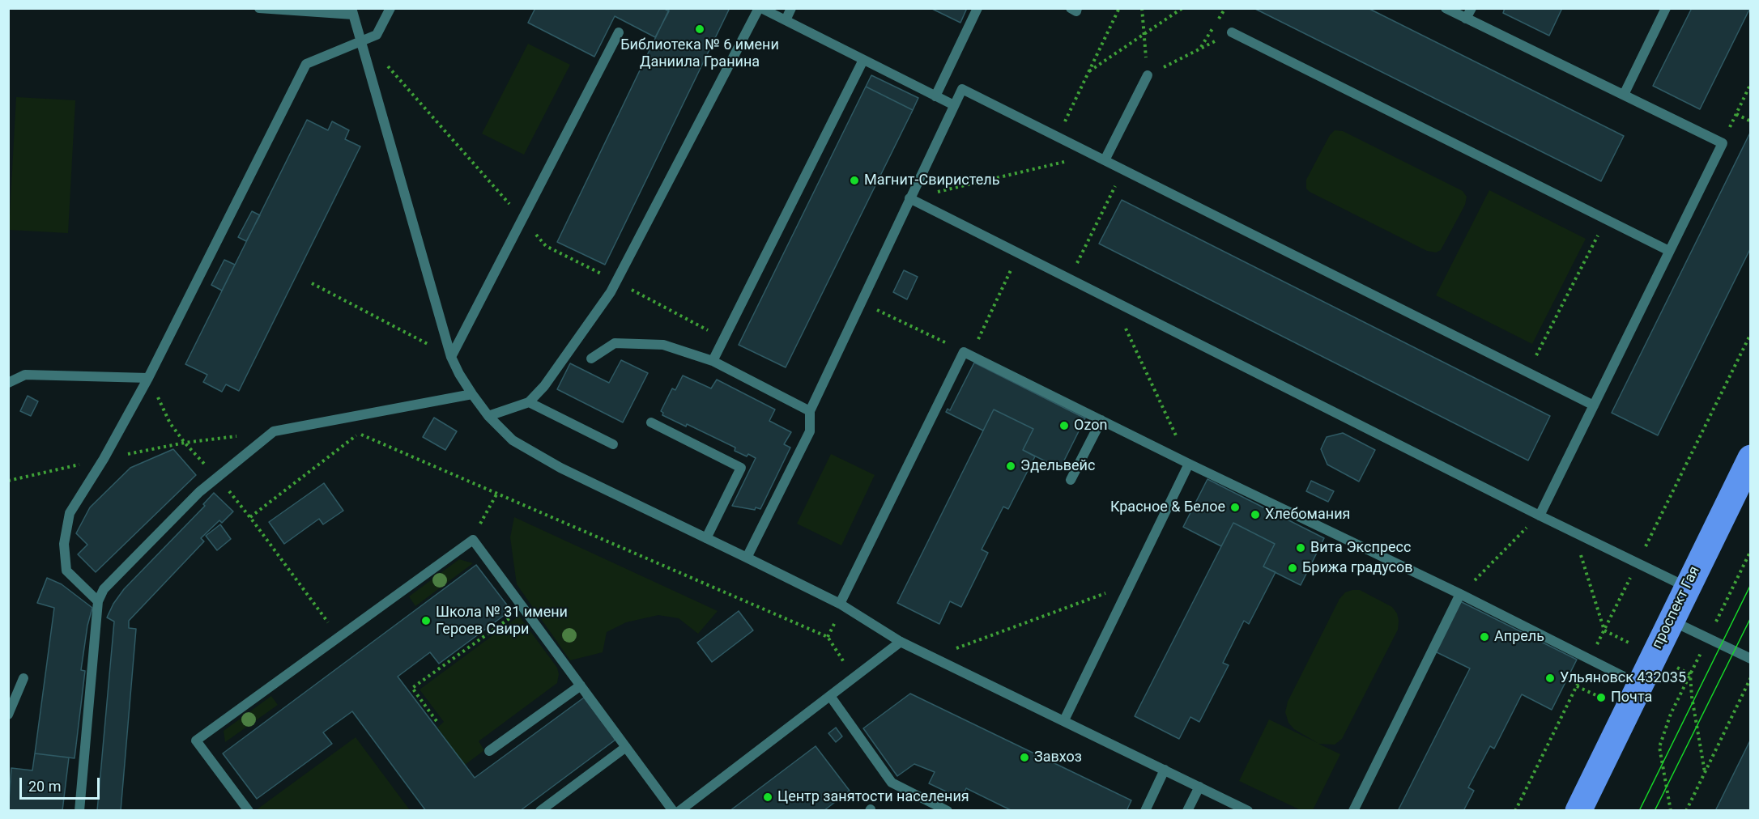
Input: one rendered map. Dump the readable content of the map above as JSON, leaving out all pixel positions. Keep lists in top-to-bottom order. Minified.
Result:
{"streets":{"main road":["проспект Гая"]},"places":["Библиотека № 6 имени Даниила Гранина","Магнит-Свиристель","Ozon","Эдельвейс","Красное & Белое","Хлебомания","Вита Экспресс","Брижа градусов","Школа № 31 имени Героев Свири","Апрель","Ульяновск 432035","Почта","Завхоз","Центр занятости населения"],"scale_bar":"20 m"}
